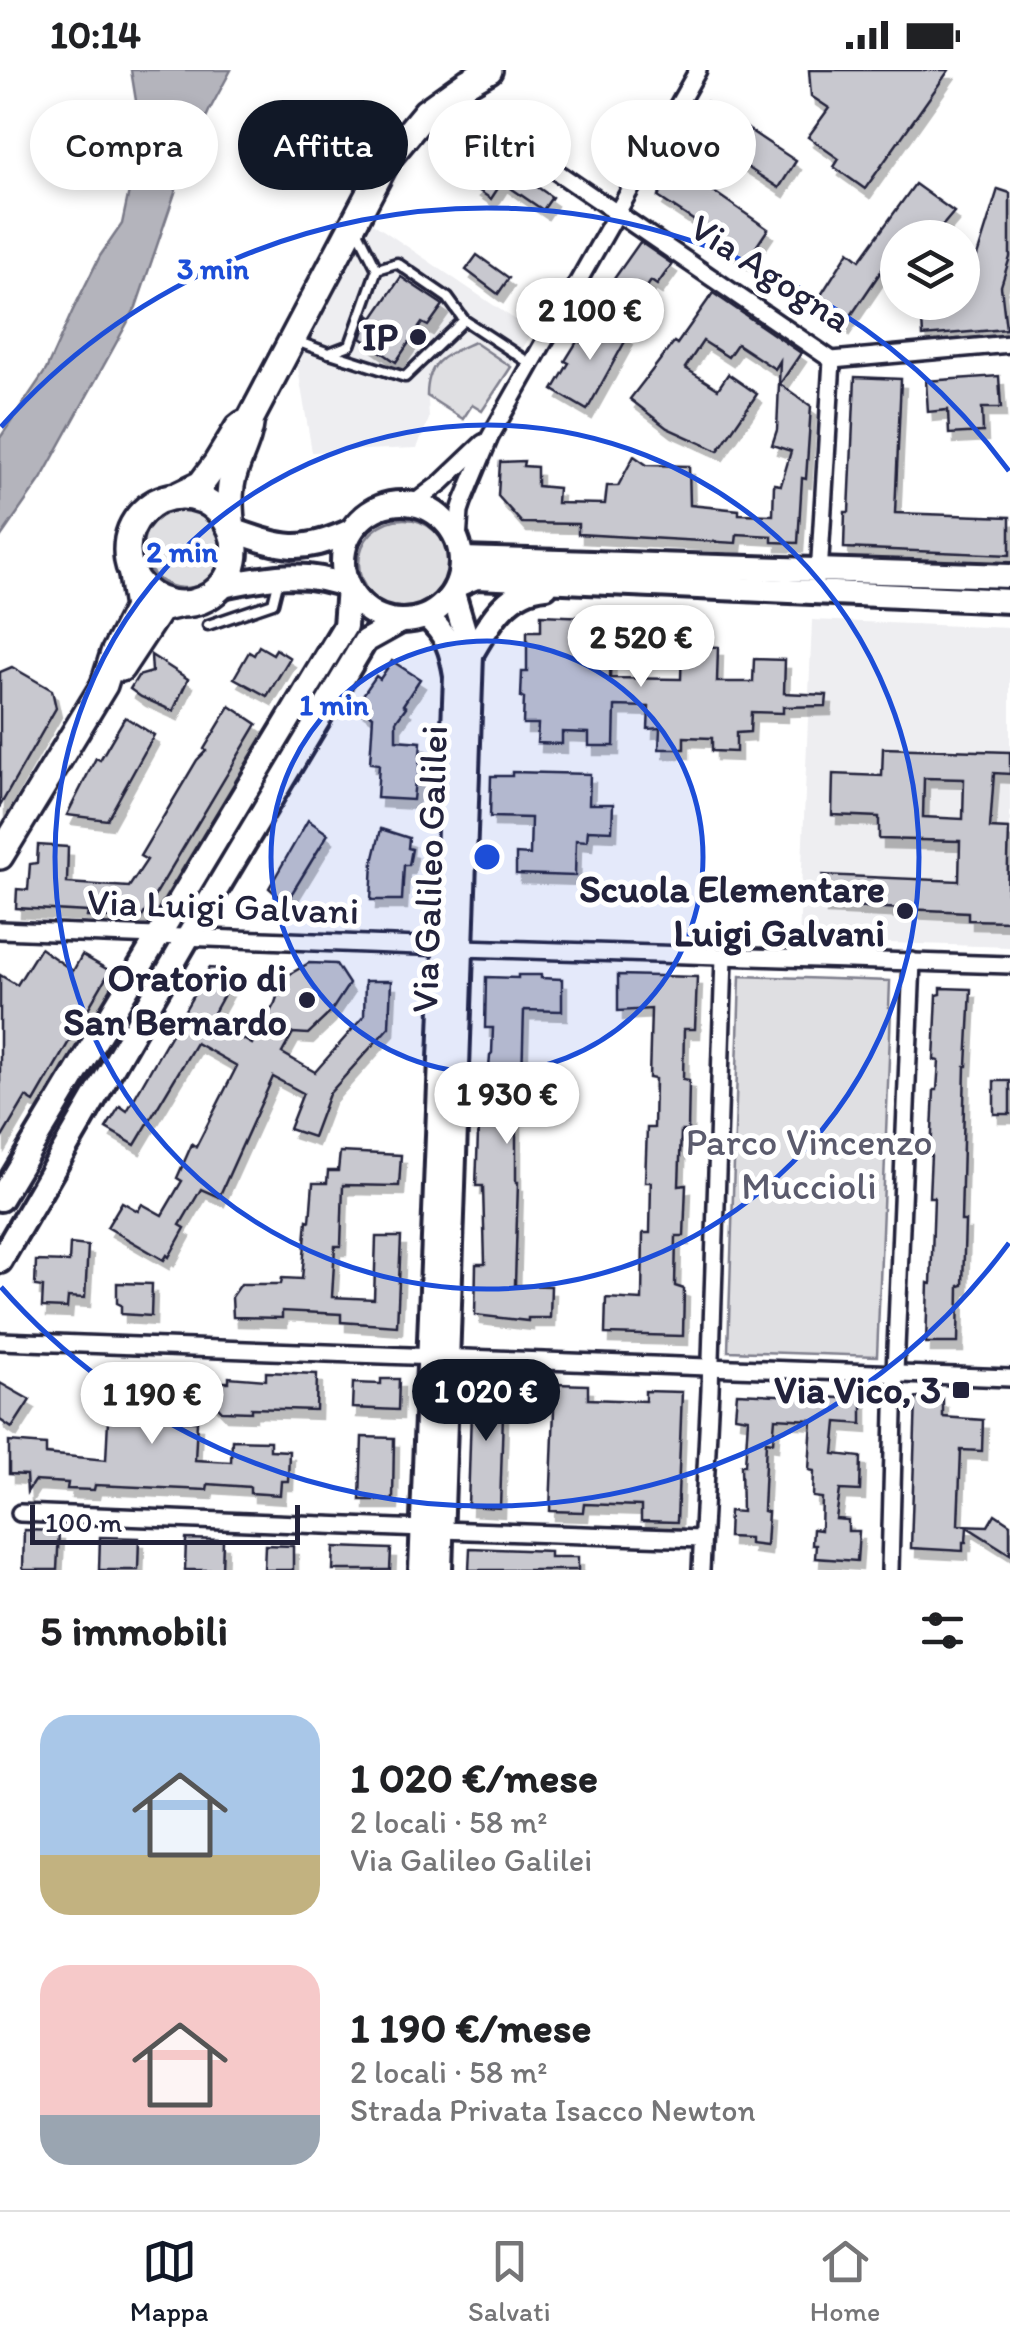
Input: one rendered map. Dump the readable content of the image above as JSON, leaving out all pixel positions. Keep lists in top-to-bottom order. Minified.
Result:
{"streets":{"street":["Via Agogna","Via Galileo Galilei","Via Luigi Galvani"]},"crossings":[["Via Galileo Galilei","Via Luigi Galvani"]],"parks":["Parco Vincenzo Muccioli"],"places":{"other":["IP","Scuola Elementare Luigi Galvani","Oratorio di San Bernardo"],"transit":["Via Vico, 3"]},"scale_bar":"100 m","page":{"status":"10:14","chip":["Compra","Affitta","Filtri","Nuovo"],"price":["2 100 €","2 520 €","1 930 €","1 020 €","1 190 €"],"scale":"100 m","heading":"5 immobili","list":[{"name":"1 020 €/mese","note":"2 locali · 58 m² · Via Galileo Galilei"},{"name":"1 190 €/mese","note":"2 locali · 58 m² · Strada Privata Isacco Newton"}],"tabs":["Mappa","Salvati","Home"]},"rings":["3 min","2 min","1 min"]}
